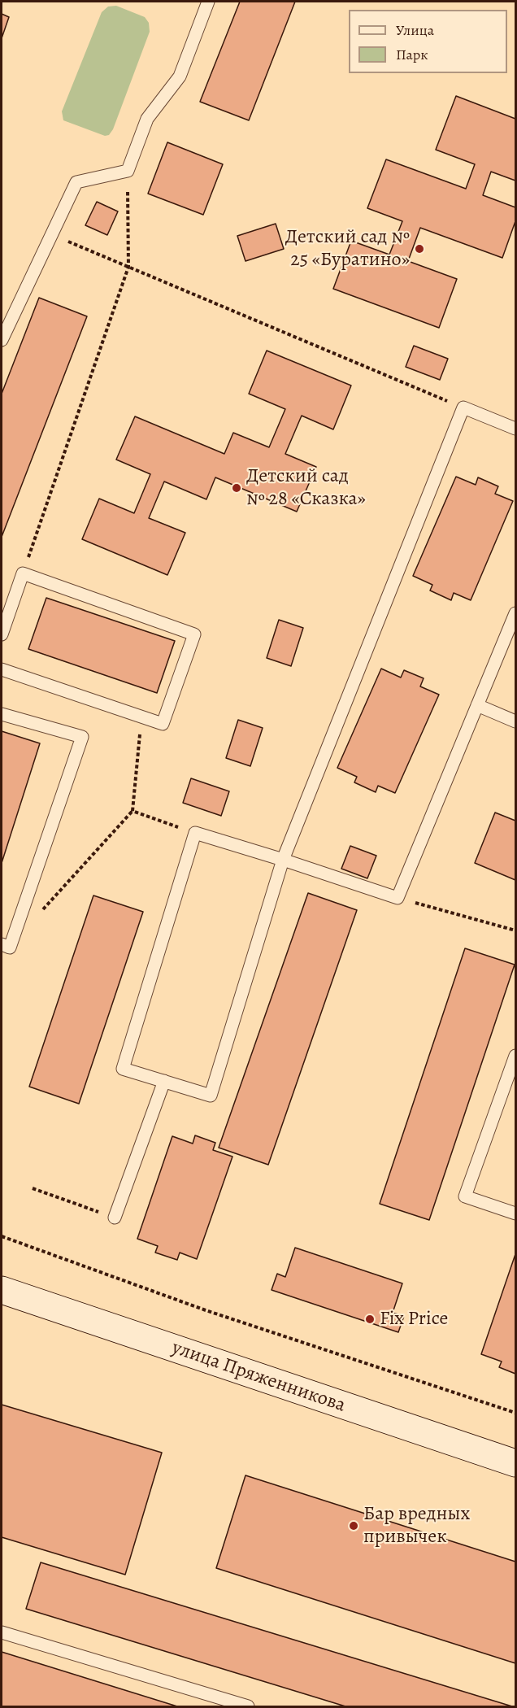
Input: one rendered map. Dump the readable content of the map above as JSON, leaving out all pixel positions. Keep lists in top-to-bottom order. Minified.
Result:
{"streets":{"main road":["улица Пряженникова"]},"places":["Детский сад № 25 «Буратино»","Детский сад № 28 «Сказка»","Fix Price","Бар вредных привычек"],"legend":["Улица","Парк"]}
